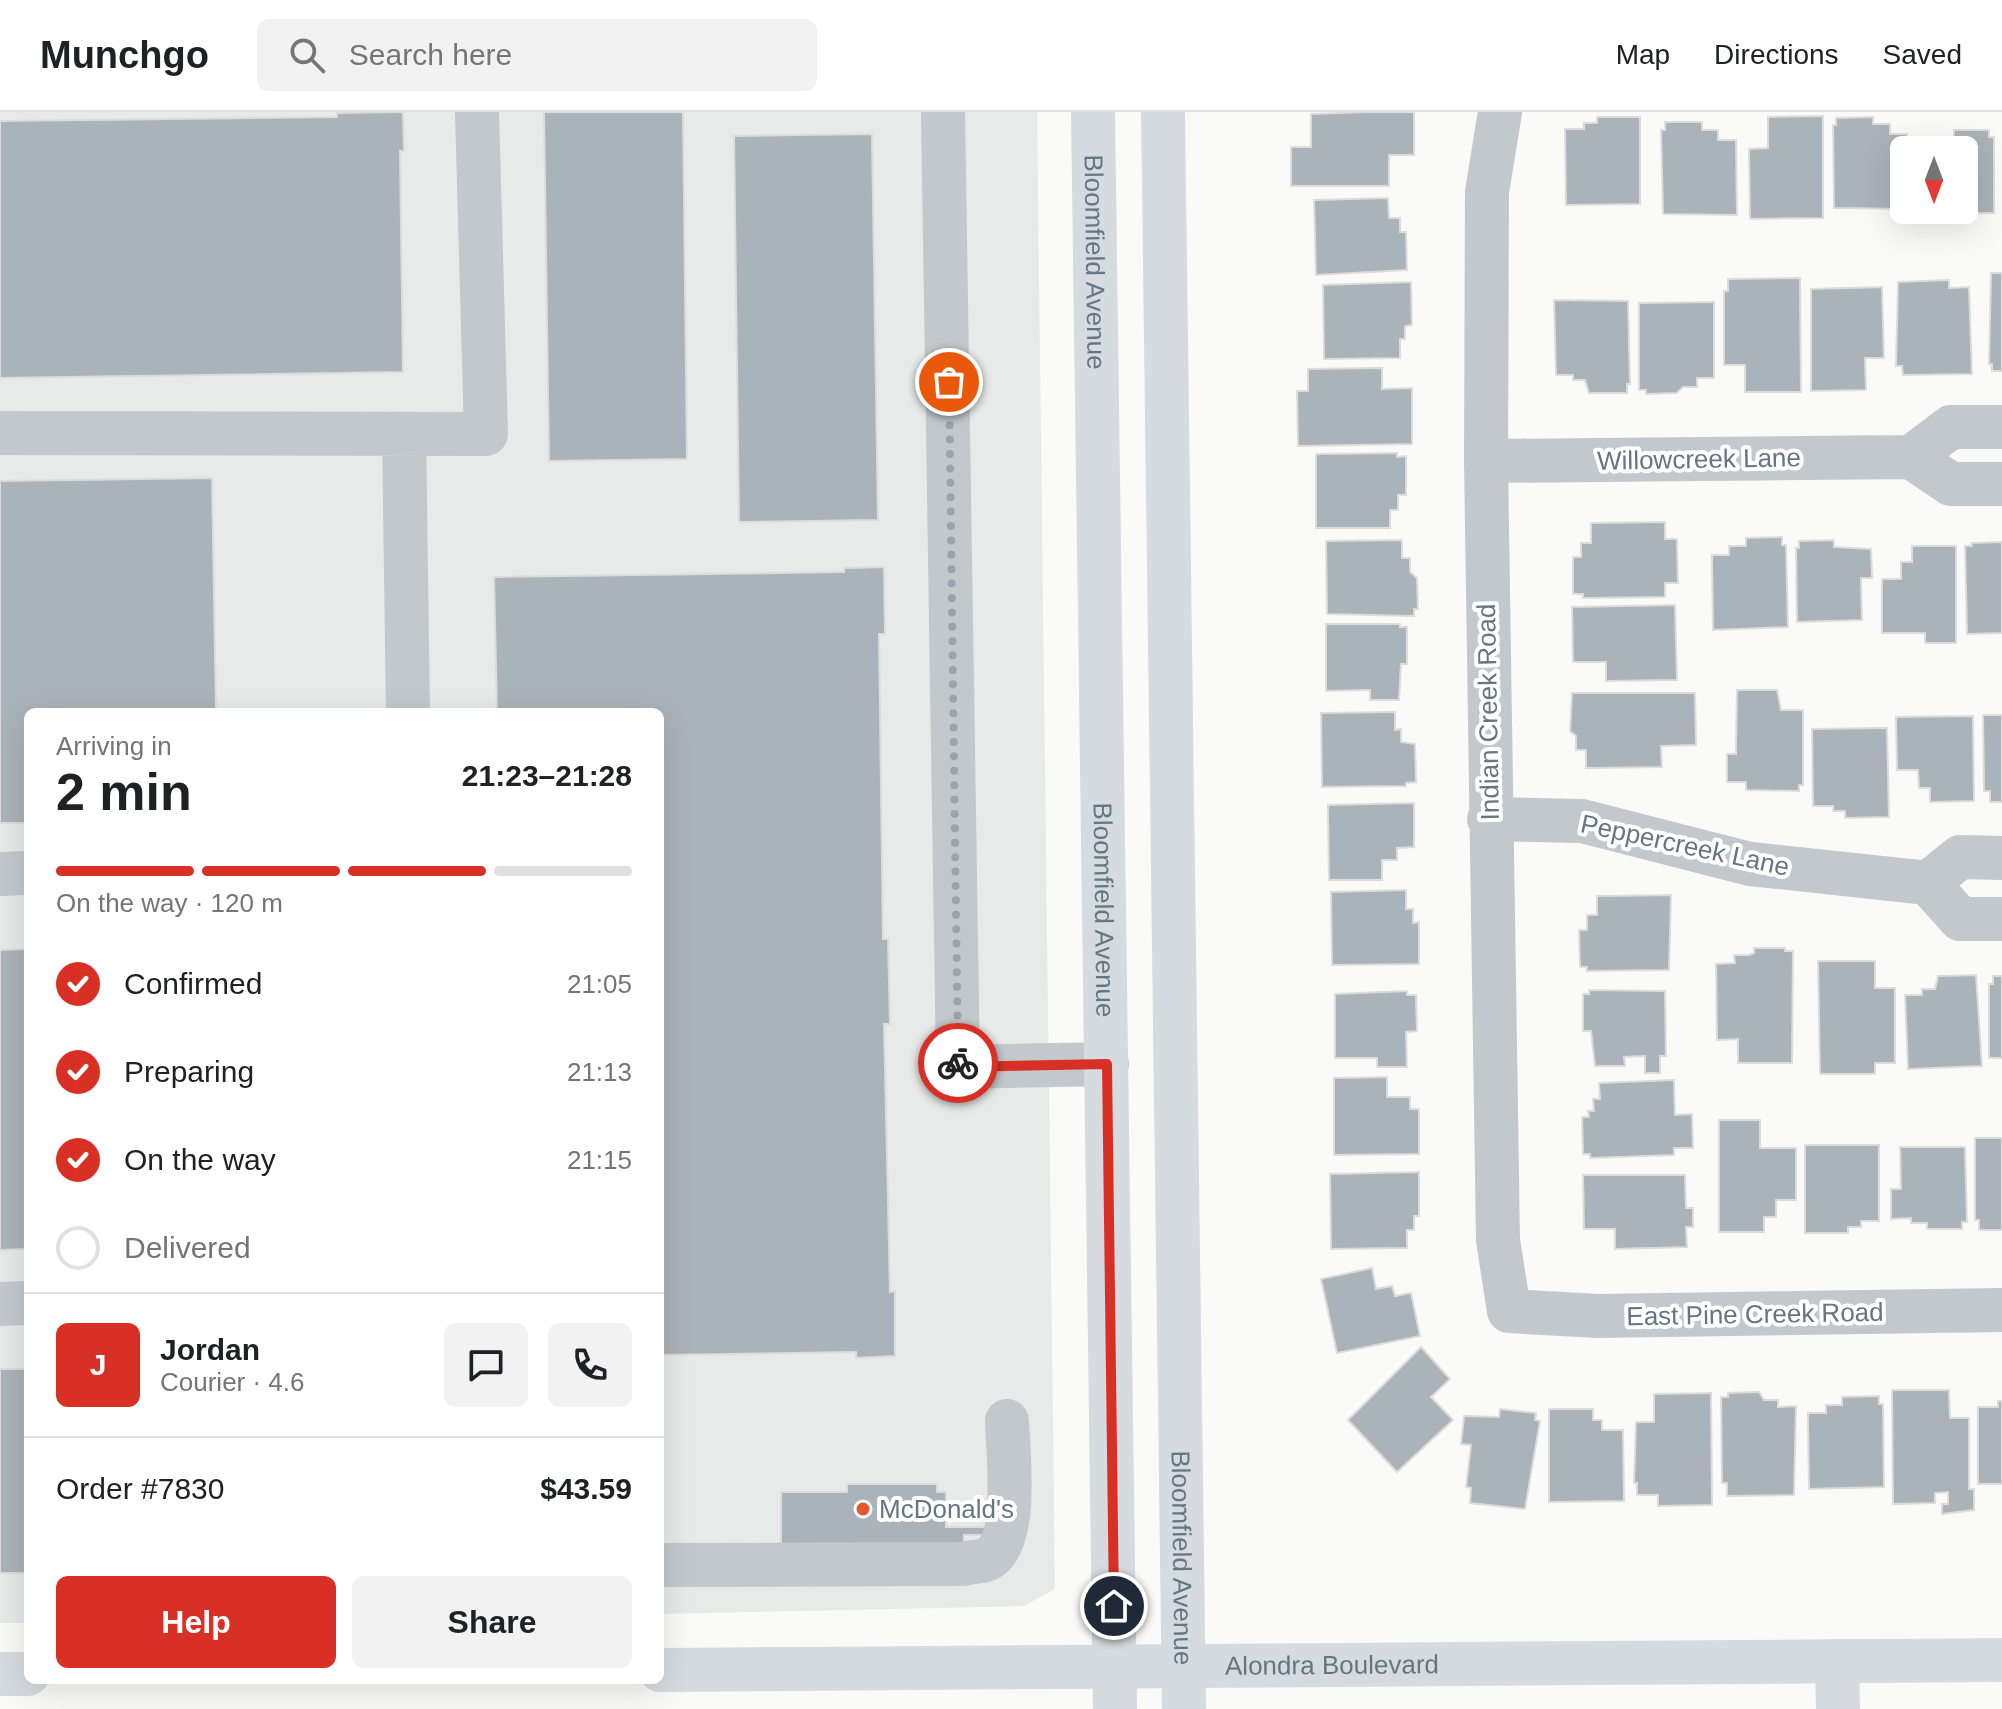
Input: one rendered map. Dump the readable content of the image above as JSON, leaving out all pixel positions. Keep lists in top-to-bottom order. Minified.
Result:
{"streets":{"main road":["Bloomfield Avenue","Alondra Boulevard"],"street":["Willowcreek Lane","Indian Creek Road","Peppercreek Lane","East Pine Creek Road"]},"crossings":[["Bloomfield Avenue","Alondra Boulevard"],["Willowcreek Lane","Indian Creek Road"],["Indian Creek Road","Peppercreek Lane"],["Indian Creek Road","East Pine Creek Road"]],"places":["McDonald's"],"north":"bottom","page":{"header":"Munchgo","search":"Search here","nav":["Map","Directions","Saved"],"heading":["2 min","Arriving in","21:23–21:28"],"panel":["Jordan","Courier · 4.6","Order #7830","$43.59"],"bar":"On the way · 120 m","list":[["Confirmed","21:05"],["Preparing","21:13"],["On the way","21:15"],"Delivered"],"round":"J","buttons":["Help","Share"]}}
